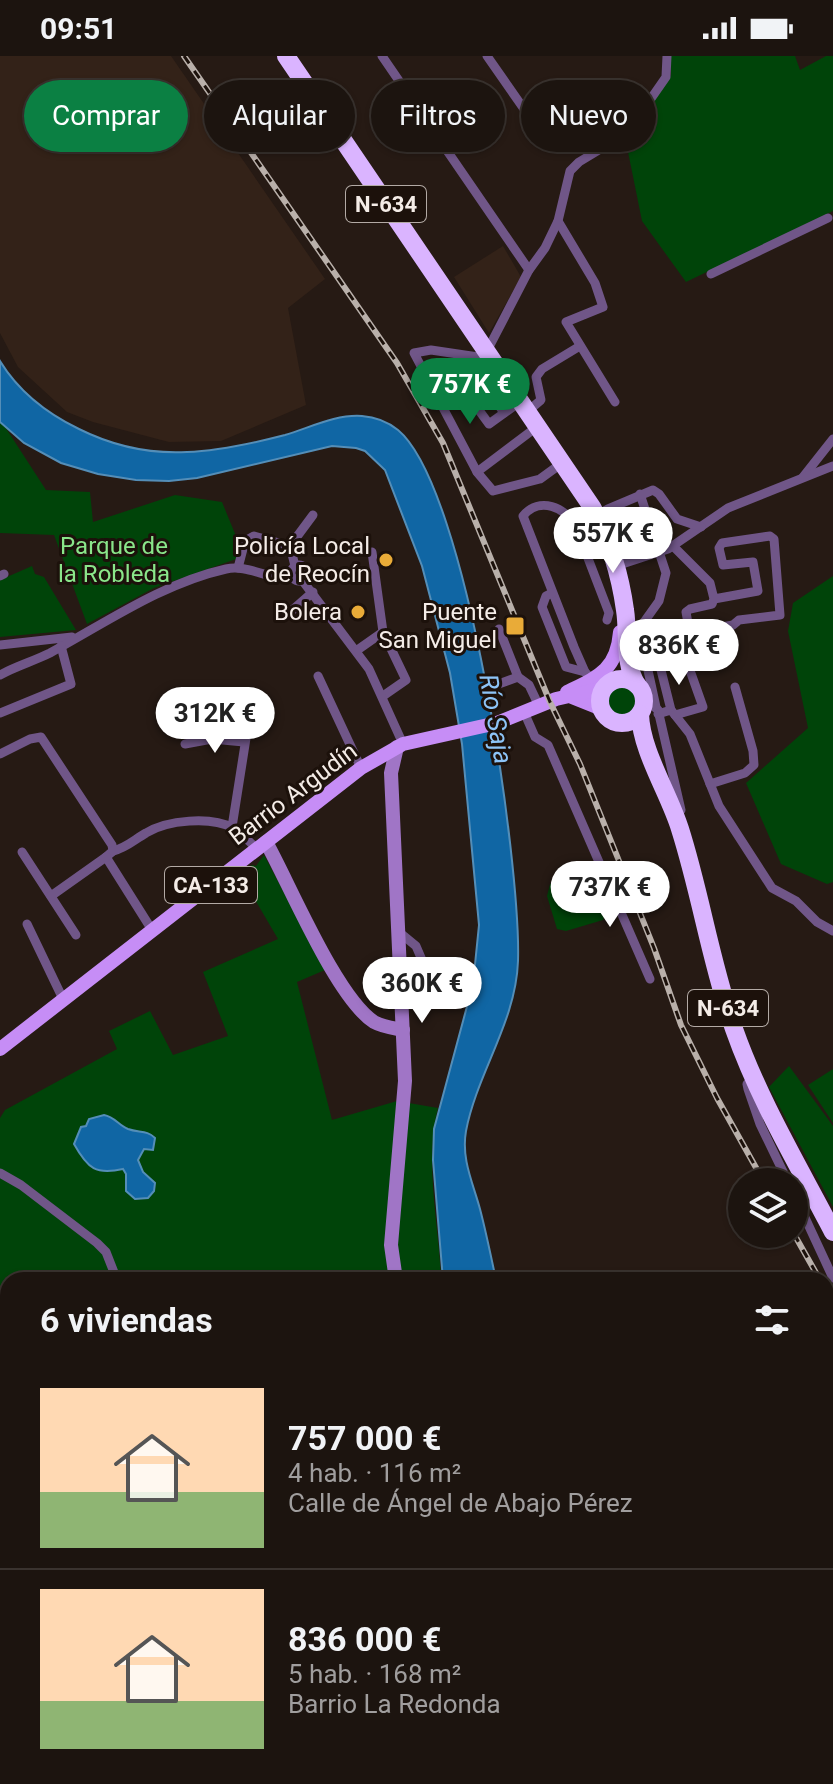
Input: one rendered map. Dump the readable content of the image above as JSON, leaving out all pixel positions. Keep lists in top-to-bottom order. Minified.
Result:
{"streets":{"highway":["N-634"],"main road":["Barrio Argudín","CA-133"]},"crossings":[["N-634","CA-133"],["Barrio Argudín","CA-133"]],"water":["Río Saja"],"parks":["Parque de la Robleda"],"places":{"other":["Policía Local de Reocín","Bolera"],"transit":["Puente San Miguel"]},"page":{"status":"09:51","chip":["Comprar","Alquilar","Filtros","Nuevo"],"price":["757K €","557K €","836K €","312K €","737K €","360K €"],"heading":"6 viviendas","list":[{"name":"757 000 €","note":"4 hab. · 116 m² · Calle de Ángel de Abajo Pérez"},{"name":"836 000 €","note":"5 hab. · 168 m² · Barrio La Redonda"}]}}
